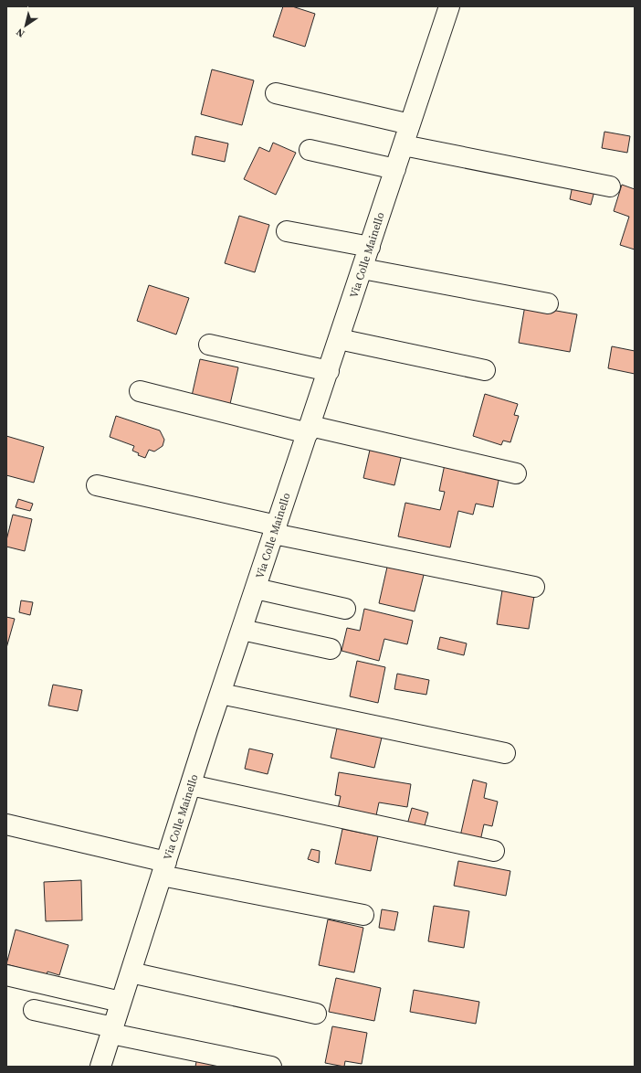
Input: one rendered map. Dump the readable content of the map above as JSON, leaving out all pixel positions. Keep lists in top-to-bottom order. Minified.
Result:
{"streets":{"street":["Via Colle Mainello"]},"north":"bottom left"}
